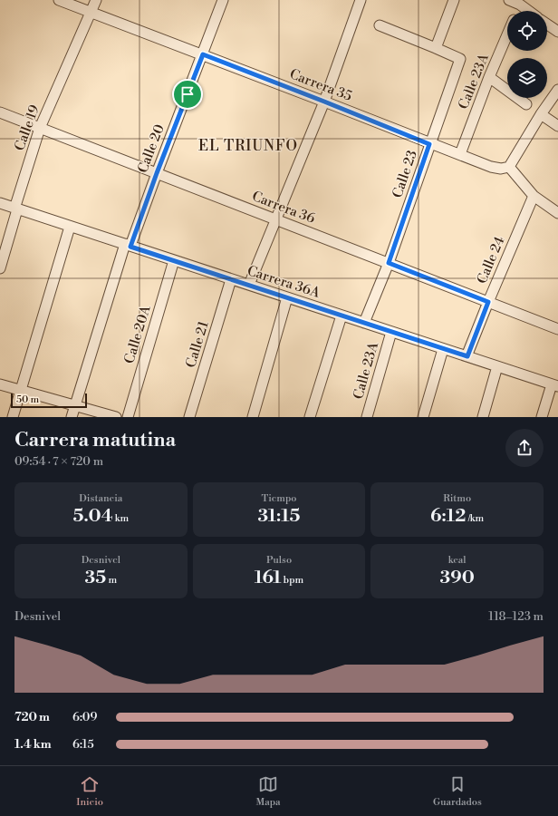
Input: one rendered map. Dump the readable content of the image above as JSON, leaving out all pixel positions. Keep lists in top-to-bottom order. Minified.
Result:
{"streets":{"street":["Calle 23A","Carrera 35","Calle 19","Calle 20","Calle 23","Carrera 36","Calle 24","Carrera 36A","Calle 20A","Calle 21"]},"crossings":[["Calle 23A","Carrera 35"],["Calle 23A","Carrera 36A"],["Carrera 35","Calle 19"],["Carrera 35","Calle 20"],["Carrera 35","Calle 23"],["Calle 19","Carrera 36"],["Calle 19","Carrera 36A"],["Calle 20","Carrera 36"],["Calle 20","Carrera 36A"],["Calle 23","Carrera 36"],["Calle 23","Carrera 36A"],["Carrera 36","Calle 24"],["Calle 24","Carrera 36A"],["Carrera 36A","Calle 20A"],["Carrera 36A","Calle 21"]],"districts":["EL TRIUNFO"],"scale_bar":"50 m","page":{"scale":"50 m","heading":["Carrera matutina","09:54 · 7 × 720 m"],"stats":[["Distancia","5.04 km"],["Tiempo","31:15"],["Ritmo","6:12 /km"],["Desnivel","35 m"],["Pulso","161 bpm"],["kcal","390"]],"chart":["Desnivel","118–123 m"],"list":[{"name":"720 m","note":"6:09"},{"name":"1.4 km","note":"6:15"}],"tabs":["Inicio","Mapa","Guardados"]}}
